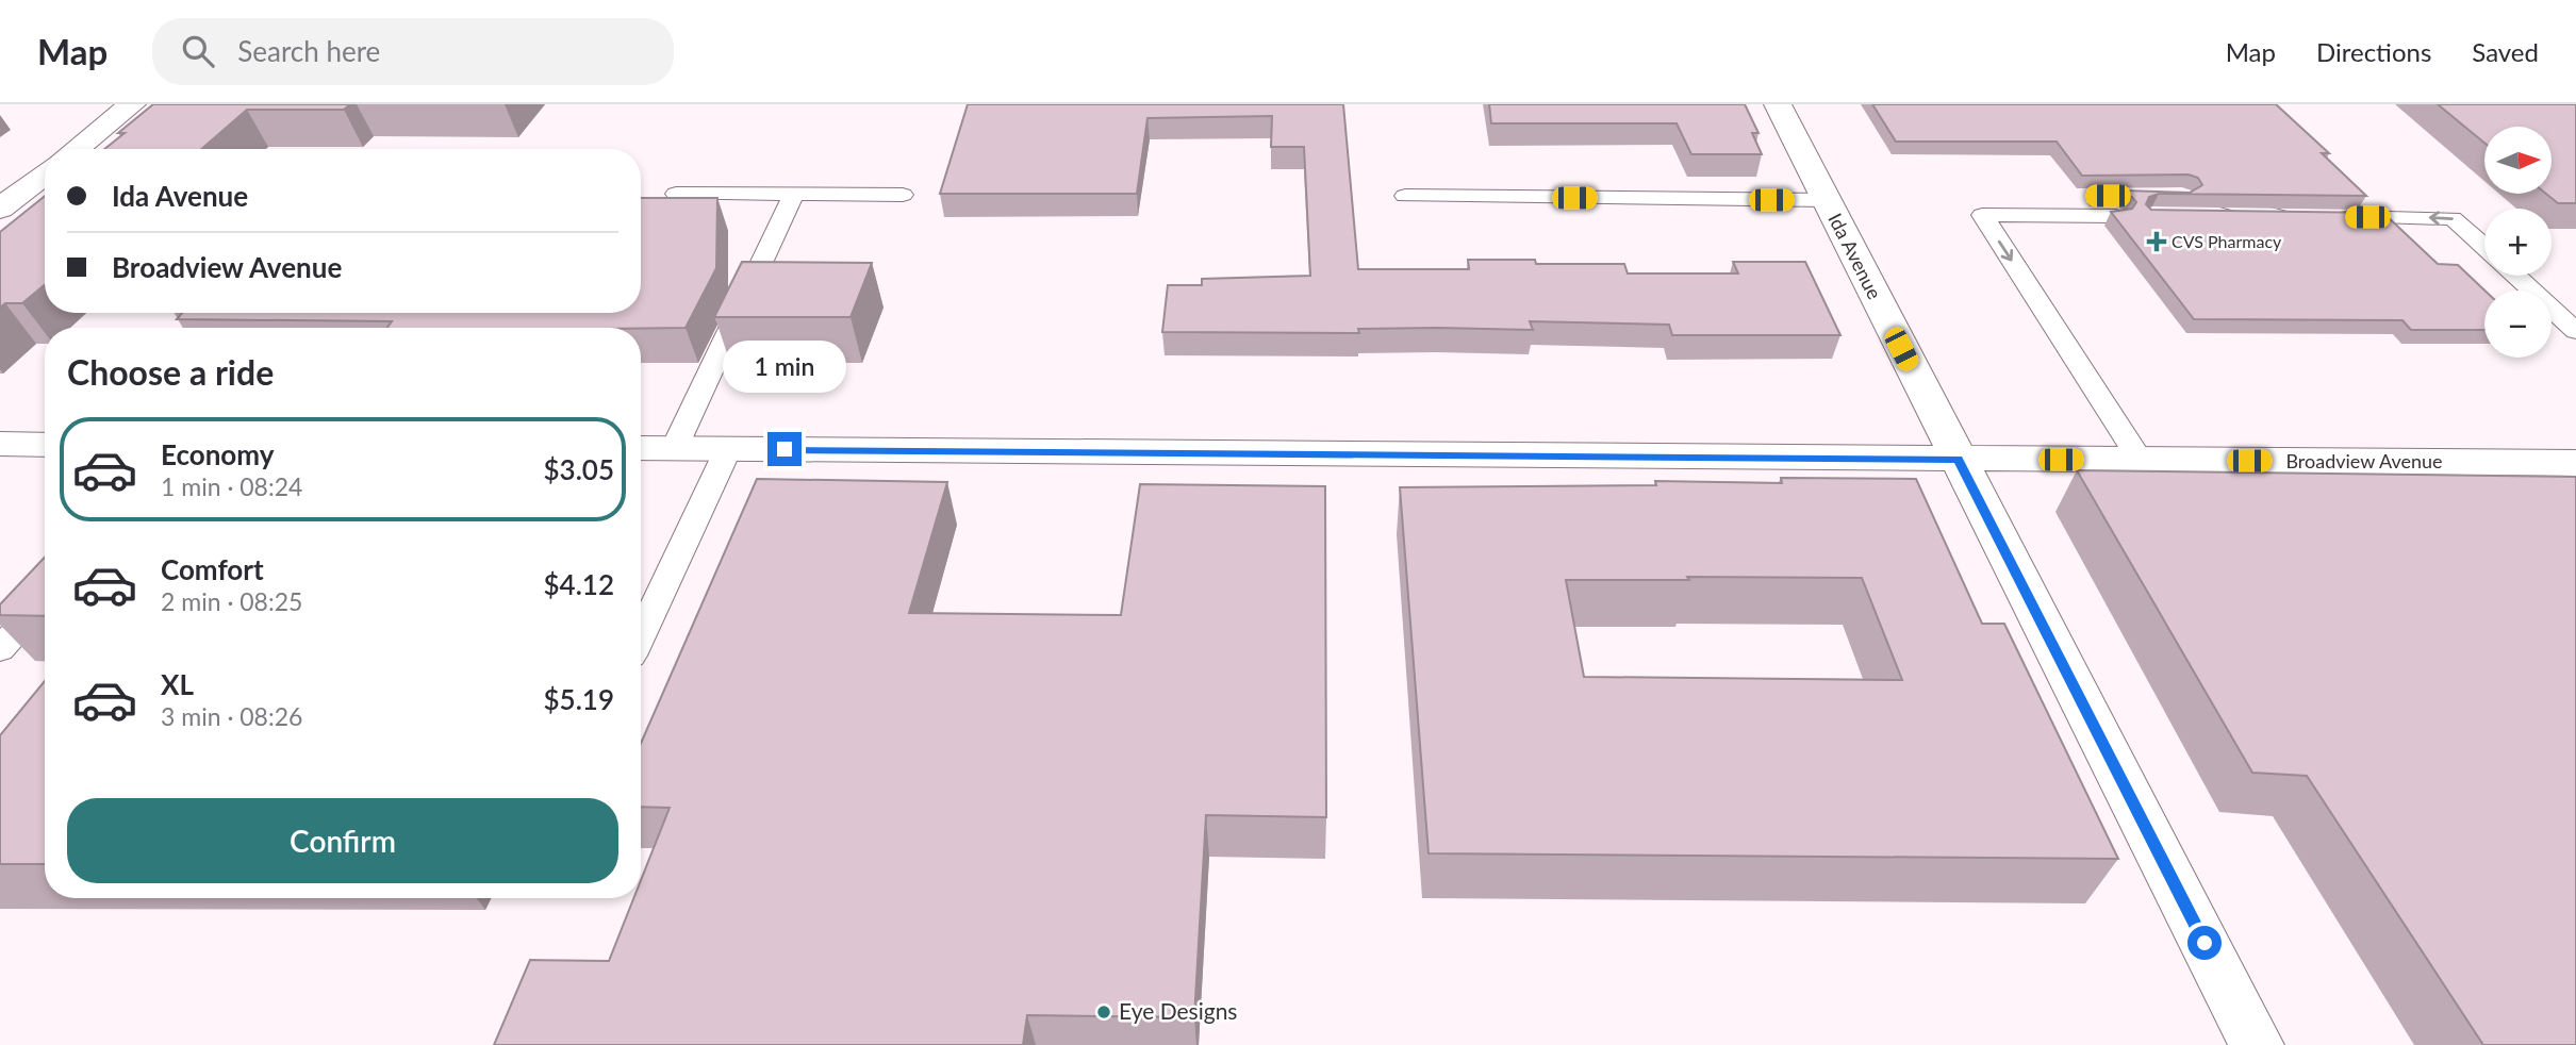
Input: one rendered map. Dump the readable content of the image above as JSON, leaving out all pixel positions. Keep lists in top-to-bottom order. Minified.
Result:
{"streets":{"street":["Ida Avenue","Broadview Avenue"]},"crossings":[["Ida Avenue","Broadview Avenue"]],"places":{"health":["CVS Pharmacy"],"other":["Eye Designs"]},"north":"right","page":{"header":"Map","search":"Search here","nav":["Map","Directions","Saved"],"map_buttons":["+","−"],"banner":["Ida Avenue","Broadview Avenue"],"heading":"Choose a ride","bubble":"1 min","list":[{"name":"Economy","note":"1 min · 08:24","value":"$3.05"},{"name":"Comfort","note":"2 min · 08:25","value":"$4.12"},{"name":"XL","note":"3 min · 08:26","value":"$5.19"}],"buttons":"Confirm"}}
